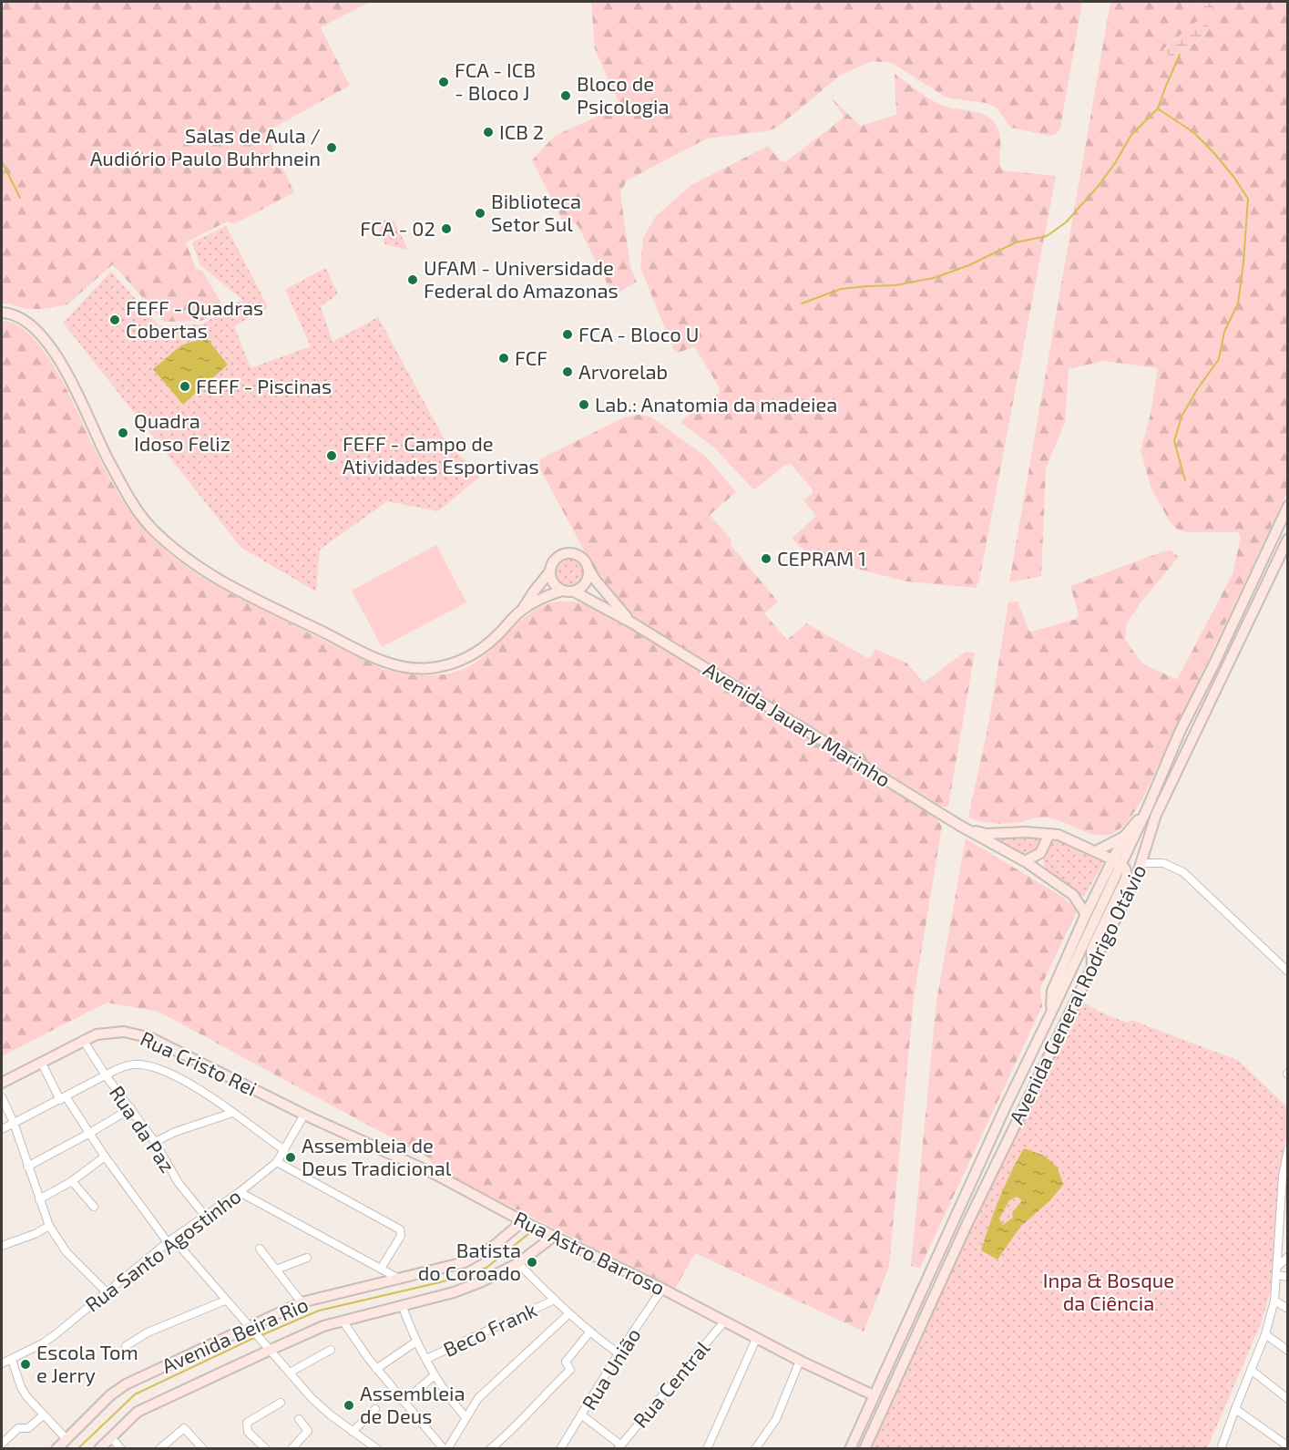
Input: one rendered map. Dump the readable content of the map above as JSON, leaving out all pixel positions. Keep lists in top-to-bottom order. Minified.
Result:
{"streets":{"street":["Avenida Jauary Marinho","Avenida General Rodrigo Otávio","Rua Cristo Rei","Rua da Paz","Rua Santo Agostinho","Rua Astro Barroso","Beco Frank","Avenida Beira Rio","Rua União","Rua Central"]},"crossings":[["Avenida Jauary Marinho","Avenida General Rodrigo Otávio"],["Avenida General Rodrigo Otávio","Rua Astro Barroso"],["Rua Cristo Rei","Rua da Paz"],["Rua Cristo Rei","Rua Santo Agostinho"],["Rua Cristo Rei","Rua Astro Barroso"],["Rua da Paz","Rua Santo Agostinho"],["Rua Santo Agostinho","Rua Astro Barroso"],["Rua Astro Barroso","Avenida Beira Rio"],["Rua Astro Barroso","Rua União"],["Rua Astro Barroso","Rua Central"]],"parks":["Inpa & Bosque da Ciência"],"places":["FCA - ICB - Bloco J","Bloco de Psicologia","ICB 2","Salas de Aula / Audiório Paulo Buhrhnein","Biblioteca Setor Sul","FCA - 02","UFAM - Universidade Federal do Amazonas","FEFF - Quadras Cobertas","FCA - Bloco U","FCF","Arvorelab","FEFF - Piscinas","Lab.: Anatomia da madeiea","Quadra Idoso Feliz","FEFF - Campo de Atividades Esportivas","CEPRAM 1","Assembleia de Deus Tradicional","Batista do Coroado","Escola Tom e Jerry","Assembleia de Deus"]}
